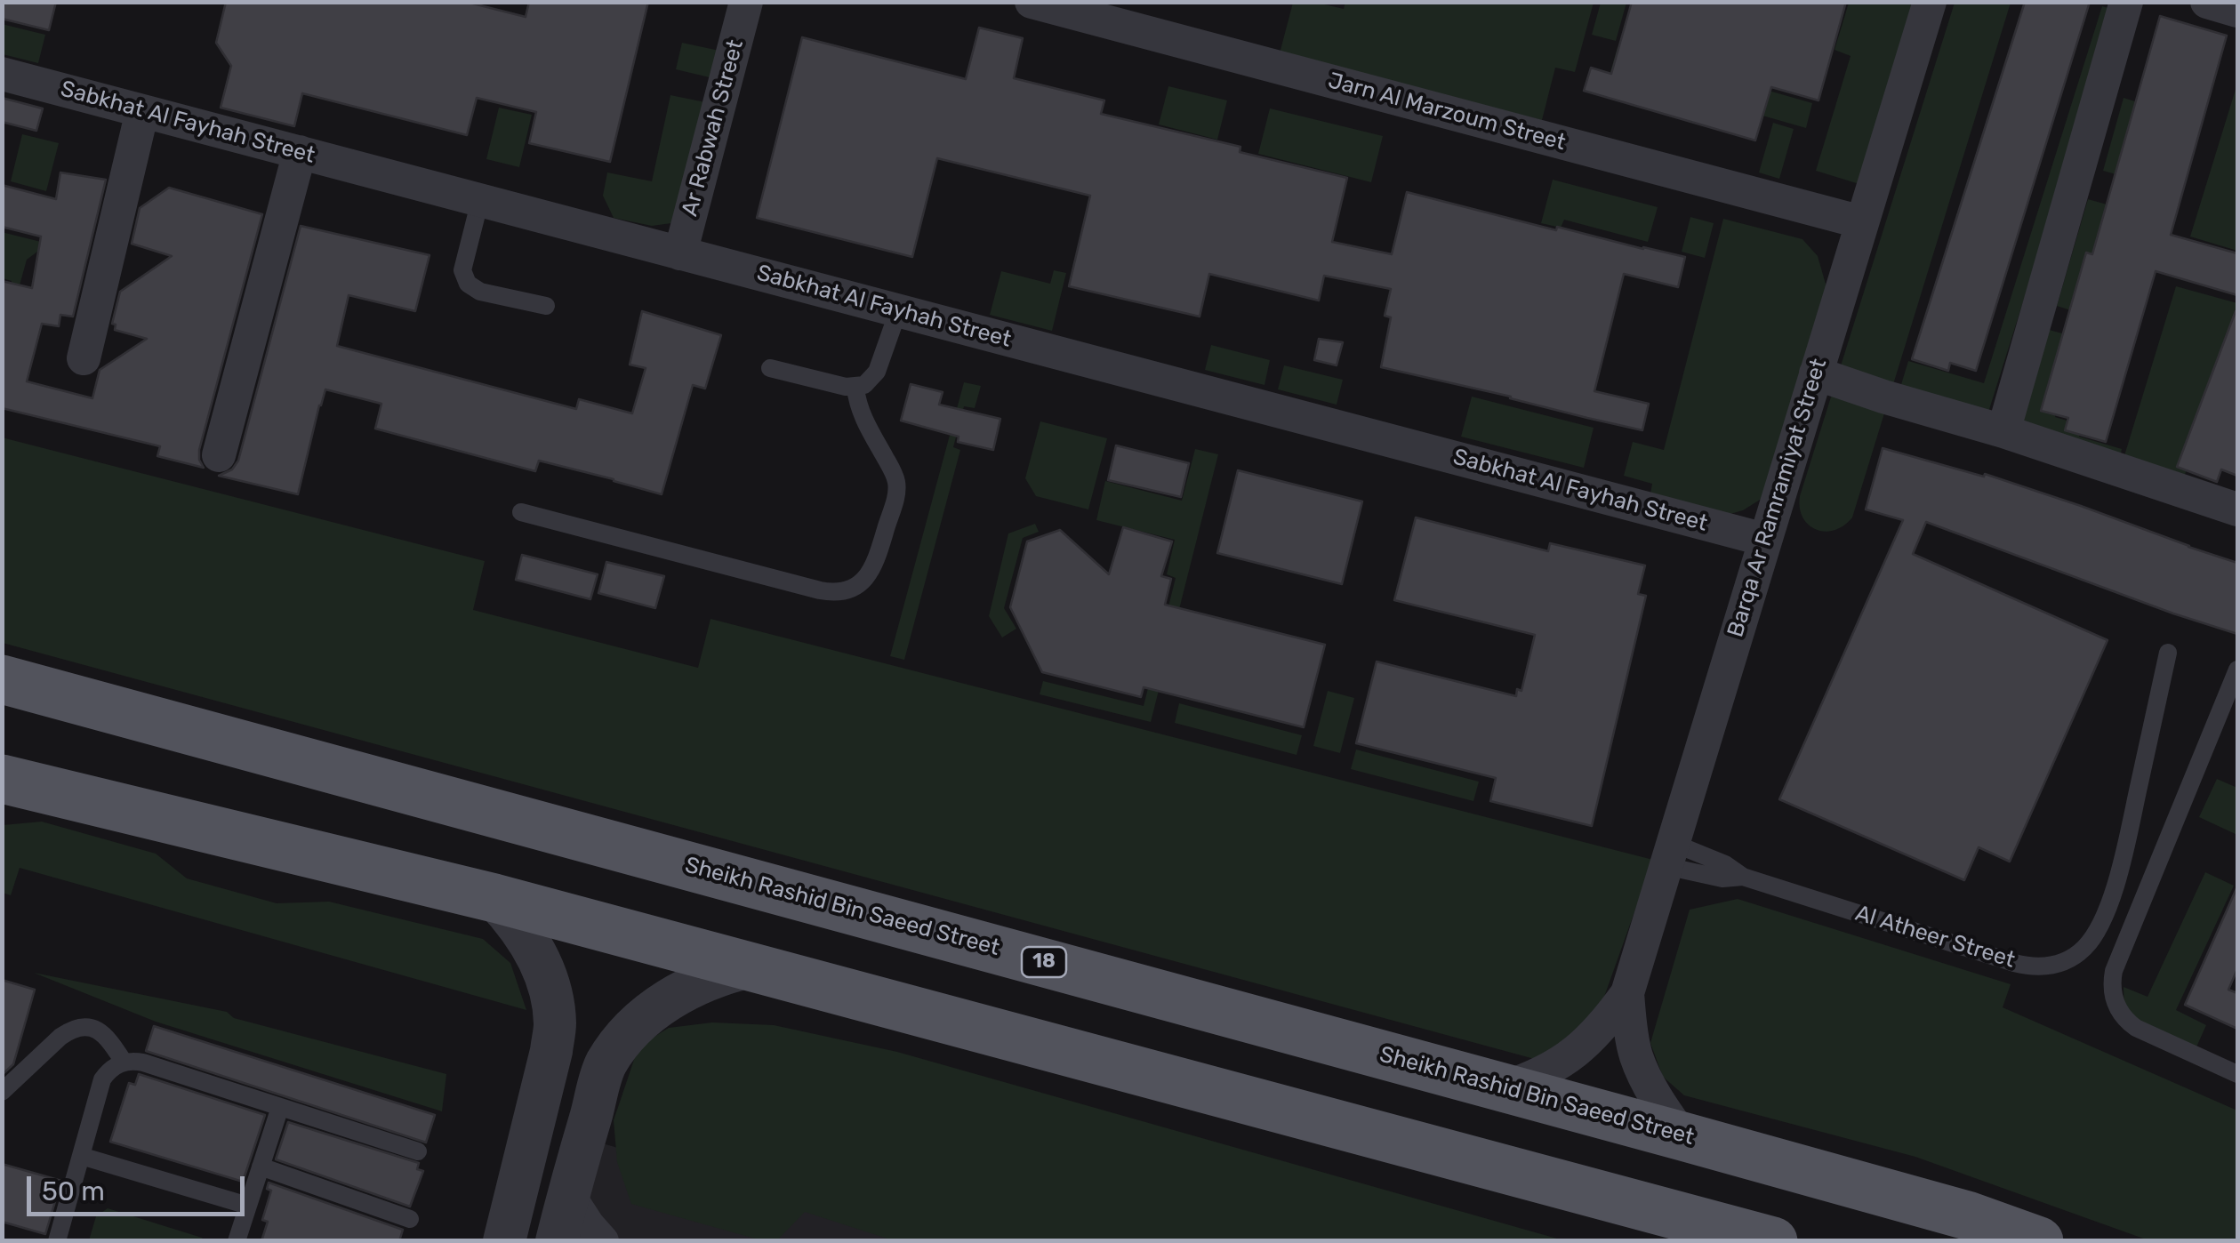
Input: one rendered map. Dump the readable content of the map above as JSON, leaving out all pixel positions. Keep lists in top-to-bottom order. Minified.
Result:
{"streets":{"main road":["Sheikh Rashid Bin Saeed Street","18"],"street":["Jarn Al Marzoum Street","Sabkhat Al Fayhah Street","Ar Rabwah Street","Barqa Ar Ramramiyat Street"],"lane":["Al Atheer Street"]},"crossings":[["Jarn Al Marzoum Street","Barqa Ar Ramramiyat Street"],["Sabkhat Al Fayhah Street","Ar Rabwah Street"],["Sabkhat Al Fayhah Street","Barqa Ar Ramramiyat Street"],["Barqa Ar Ramramiyat Street","Sheikh Rashid Bin Saeed Street"],["Barqa Ar Ramramiyat Street","Al Atheer Street"]],"scale_bar":"50 m"}
